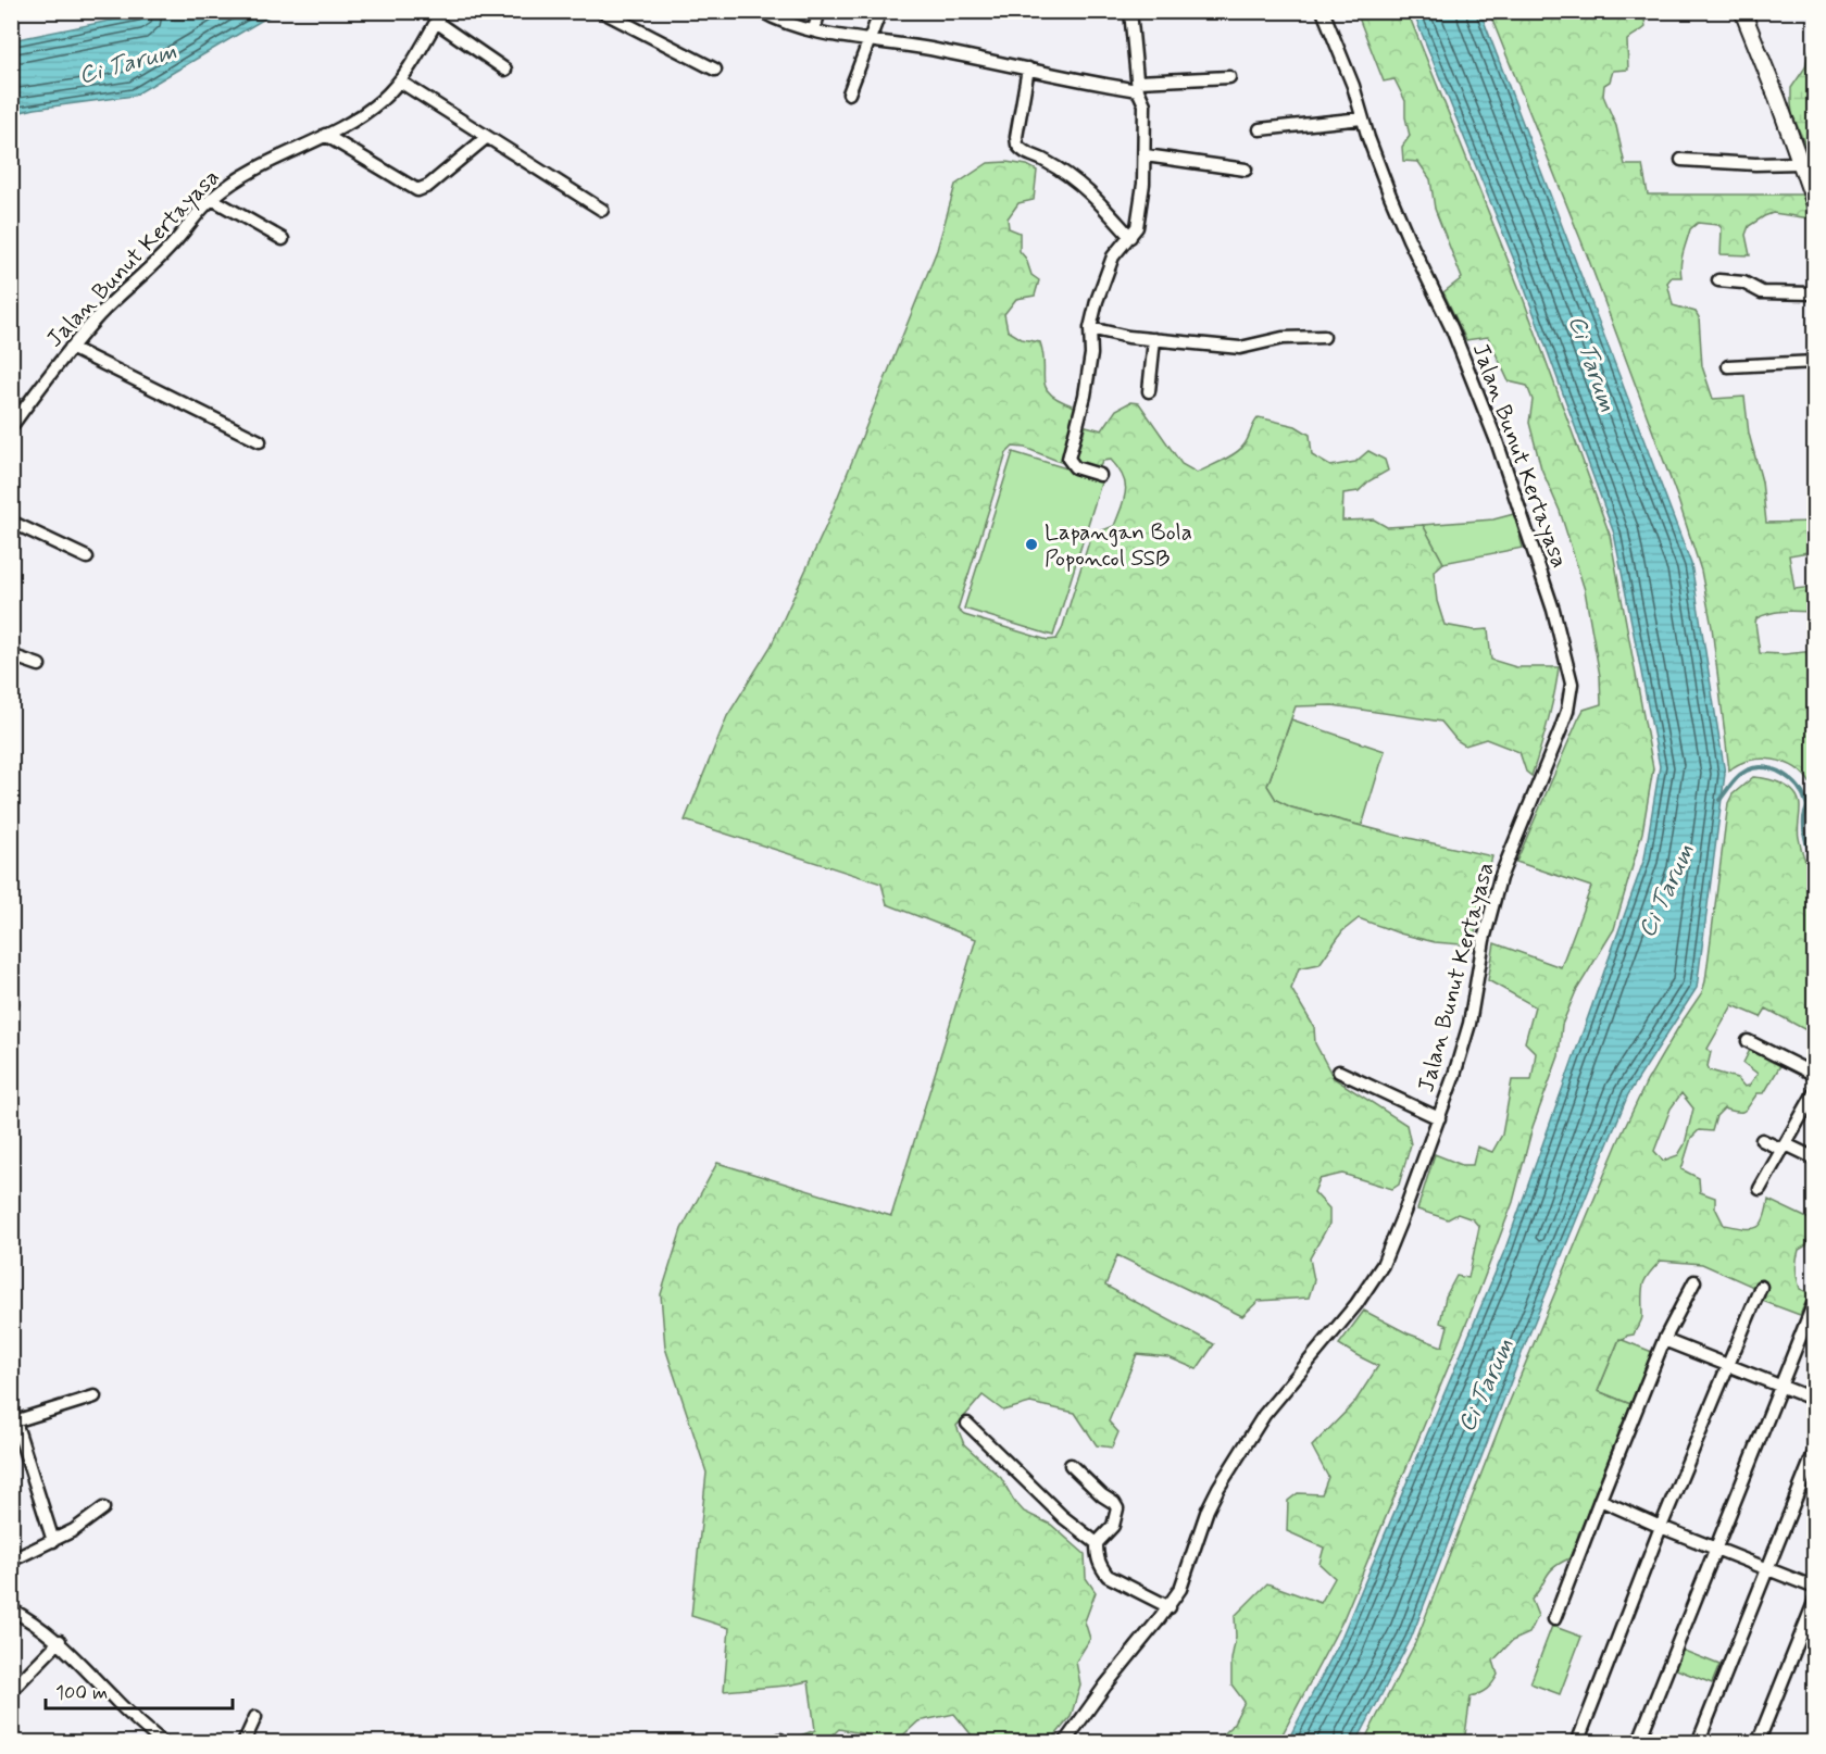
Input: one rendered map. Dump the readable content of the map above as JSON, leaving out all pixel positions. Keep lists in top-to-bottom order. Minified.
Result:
{"streets":{"street":["Jalan Bunut Kertayasa"]},"water":["Ci Tarum"],"places":["Lapangan Bola Poponcol SSB"],"scale_bar":"100 m"}
